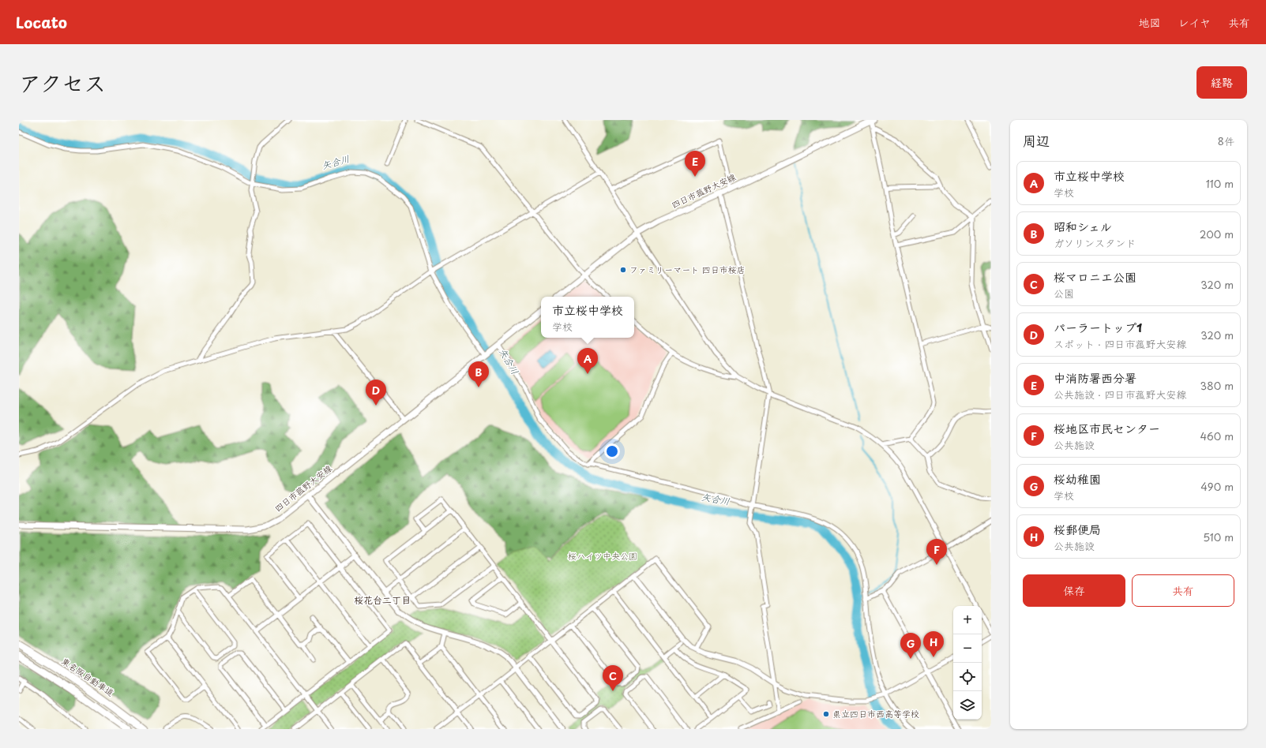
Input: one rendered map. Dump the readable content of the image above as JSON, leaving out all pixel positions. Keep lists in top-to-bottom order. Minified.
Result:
{"streets":{"highway":["東名阪自動車道"],"main road":["四日市菰野大安線"]},"districts":["桜花台二丁目"],"water":["矢合川"],"parks":["桜ハイツ中央公園"],"places":["ファミリーマート 四日市桜店","県立四日市西高等学校"],"page":{"header":"Locato","nav":["地図","レイヤ","共有"],"title":"アクセス","buttons":["経路",["保存","共有"]],"heading":["周辺","8件"],"pins":["E","A","B","D","F","H","G","C"],"list":[{"mark":"A","name":"市立桜中学校","note":"学校","value":"110 m"},{"mark":"B","name":"昭和シェル","note":"ガソリンスタンド","value":"200 m"},{"mark":"C","name":"桜マロニエ公園","note":"公園","value":"320 m"},{"mark":"D","name":"パーラートップ1","note":"スポット · 四日市菰野大安線","value":"320 m"},{"mark":"E","name":"中消防署西分署","note":"公共施設 · 四日市菰野大安線","value":"380 m"},{"mark":"F","name":"桜地区市民センター","note":"公共施設","value":"460 m"},{"mark":"G","name":"桜幼稚園","note":"学校","value":"490 m"},{"mark":"H","name":"桜郵便局","note":"公共施設","value":"510 m"}],"popup":["市立桜中学校","学校"],"map_buttons":["+","−"]}}
